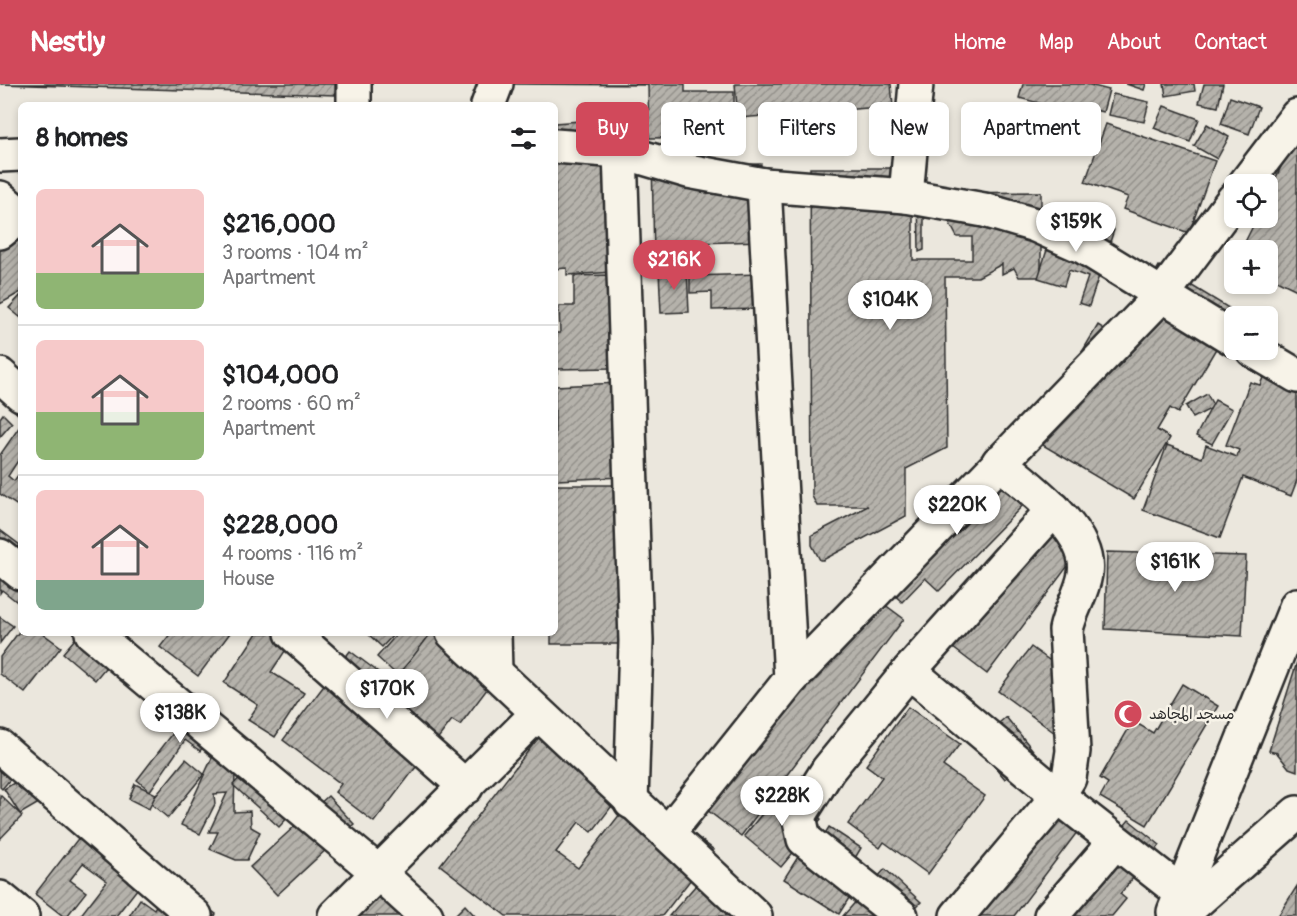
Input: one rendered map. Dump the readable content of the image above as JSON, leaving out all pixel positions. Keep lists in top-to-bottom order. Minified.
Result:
{"places":{"mosque":["مسجد المجاهد"]},"page":{"header":"Nestly","nav":["Home","Map","About","Contact"],"chip":["Buy","Rent","Filters","New","Apartment"],"heading":"8 homes","map_buttons":["+","−"],"list":[{"name":"$216,000","note":"3 rooms · 104 m² · Apartment"},{"name":"$104,000","note":"2 rooms · 60 m² · Apartment"},{"name":"$228,000","note":"4 rooms · 116 m² · House"}],"price":["$159K","$216K","$104K","$220K","$161K","$170K","$138K","$228K"]}}
